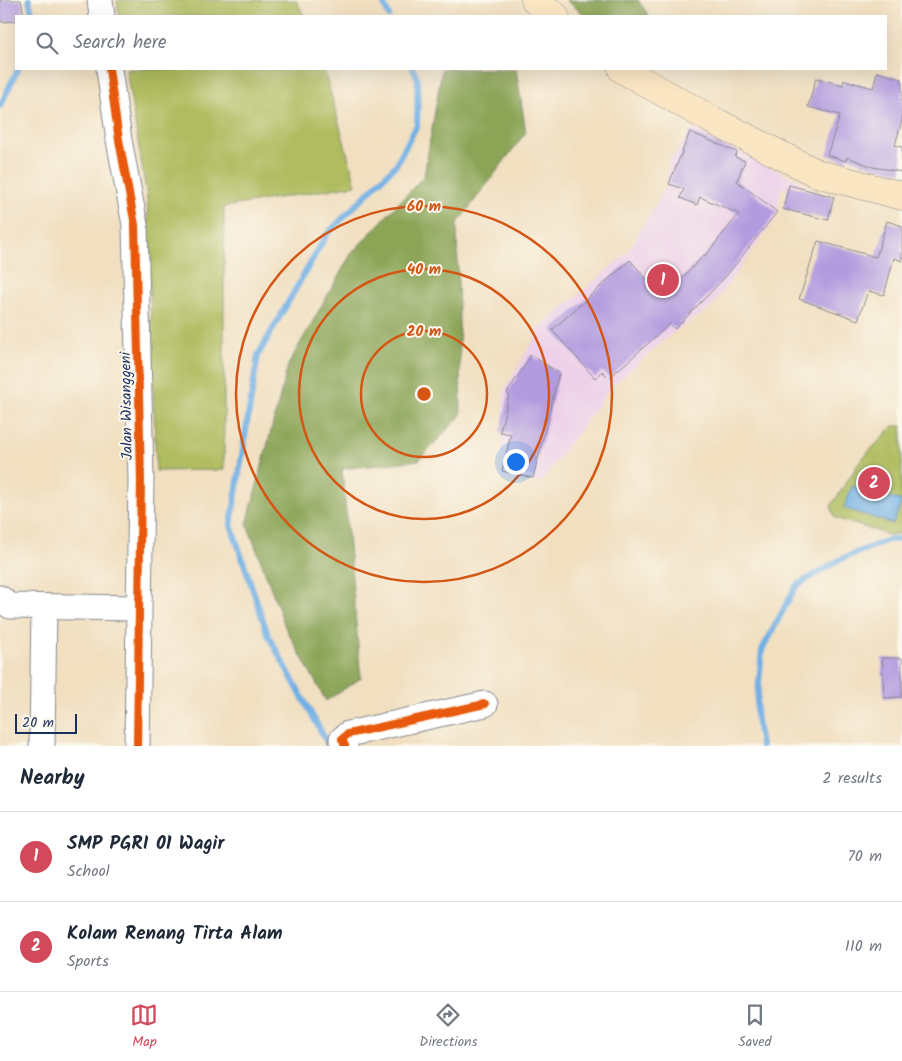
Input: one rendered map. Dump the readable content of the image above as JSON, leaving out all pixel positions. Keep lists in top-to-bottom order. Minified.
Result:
{"streets":{"street":["Jalan Wisanggeni"]},"scale_bar":"20 m","page":{"search":"Search here","pins":["1","2"],"scale":"20 m","heading":["Nearby","2 results"],"list":[{"mark":"1","name":"SMP PGRI 01 Wagir","note":"School","value":"70 m"},{"mark":"2","name":"Kolam Renang Tirta Alam","note":"Sports","value":"110 m"}],"nav":["Map","Directions","Saved"]},"rings":["60 m","40 m","20 m"]}
